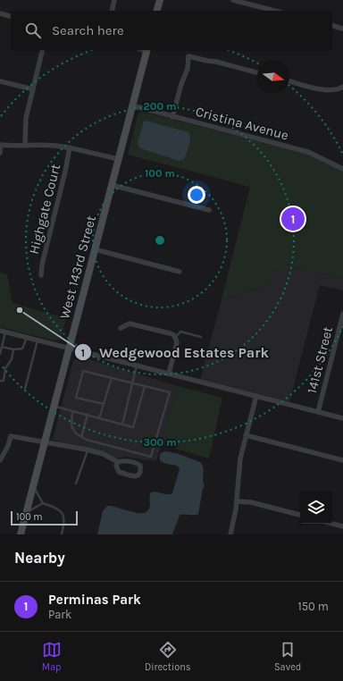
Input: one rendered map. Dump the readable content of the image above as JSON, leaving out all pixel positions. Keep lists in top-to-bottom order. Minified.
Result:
{"streets":{"main road":["West 143rd Street"],"street":["Cristina Avenue","Highgate Court","141st Street"]},"crossings":[["Cristina Avenue","West 143rd Street"]],"places":["Wedgewood Estates Park"],"scale_bar":"100 m","north":"right","page":{"search":"Search here","pins":"1","scale":"100 m","heading":"Nearby","list":[{"mark":"1","name":"Perminas Park","note":"Park","value":"150 m"}],"nav":["Map","Directions","Saved"]},"rings":["200 m","100 m","300 m"]}
